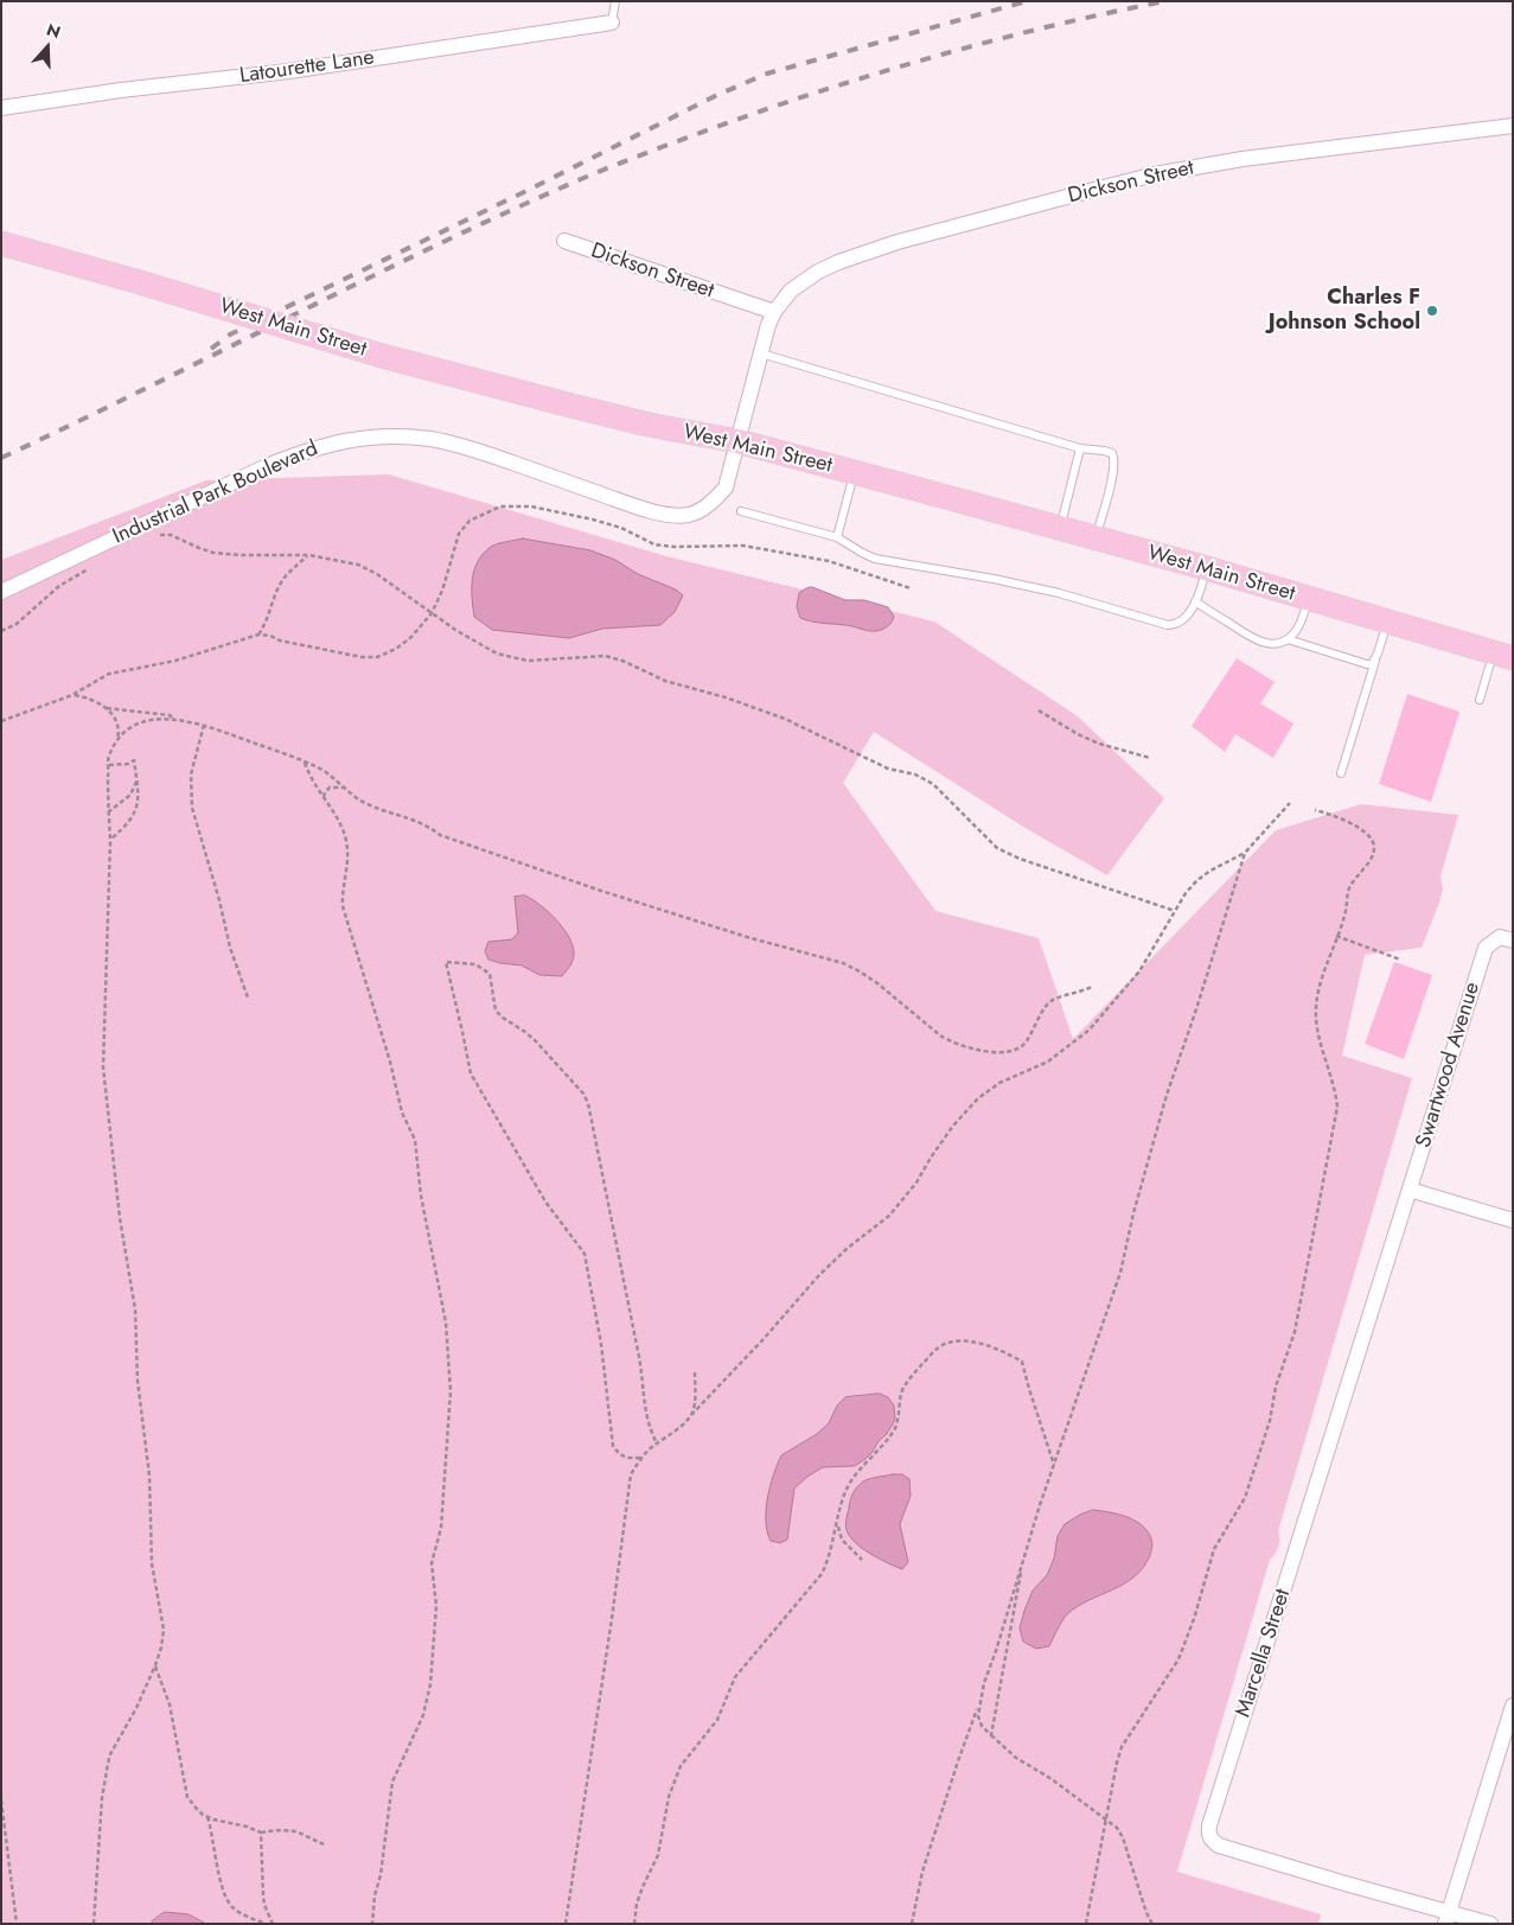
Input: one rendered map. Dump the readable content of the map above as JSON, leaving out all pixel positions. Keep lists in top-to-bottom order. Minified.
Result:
{"streets":{"main road":["West Main Street"],"street":["Latourette Lane","Dickson Street","Industrial Park Boulevard","Swartwood Avenue","Marcella Street"]},"crossings":[["Dickson Street","West Main Street"],["Dickson Street","Industrial Park Boulevard"],["West Main Street","Industrial Park Boulevard"],["Swartwood Avenue","Marcella Street"]],"places":["Charles F Johnson School"],"north":"top"}
